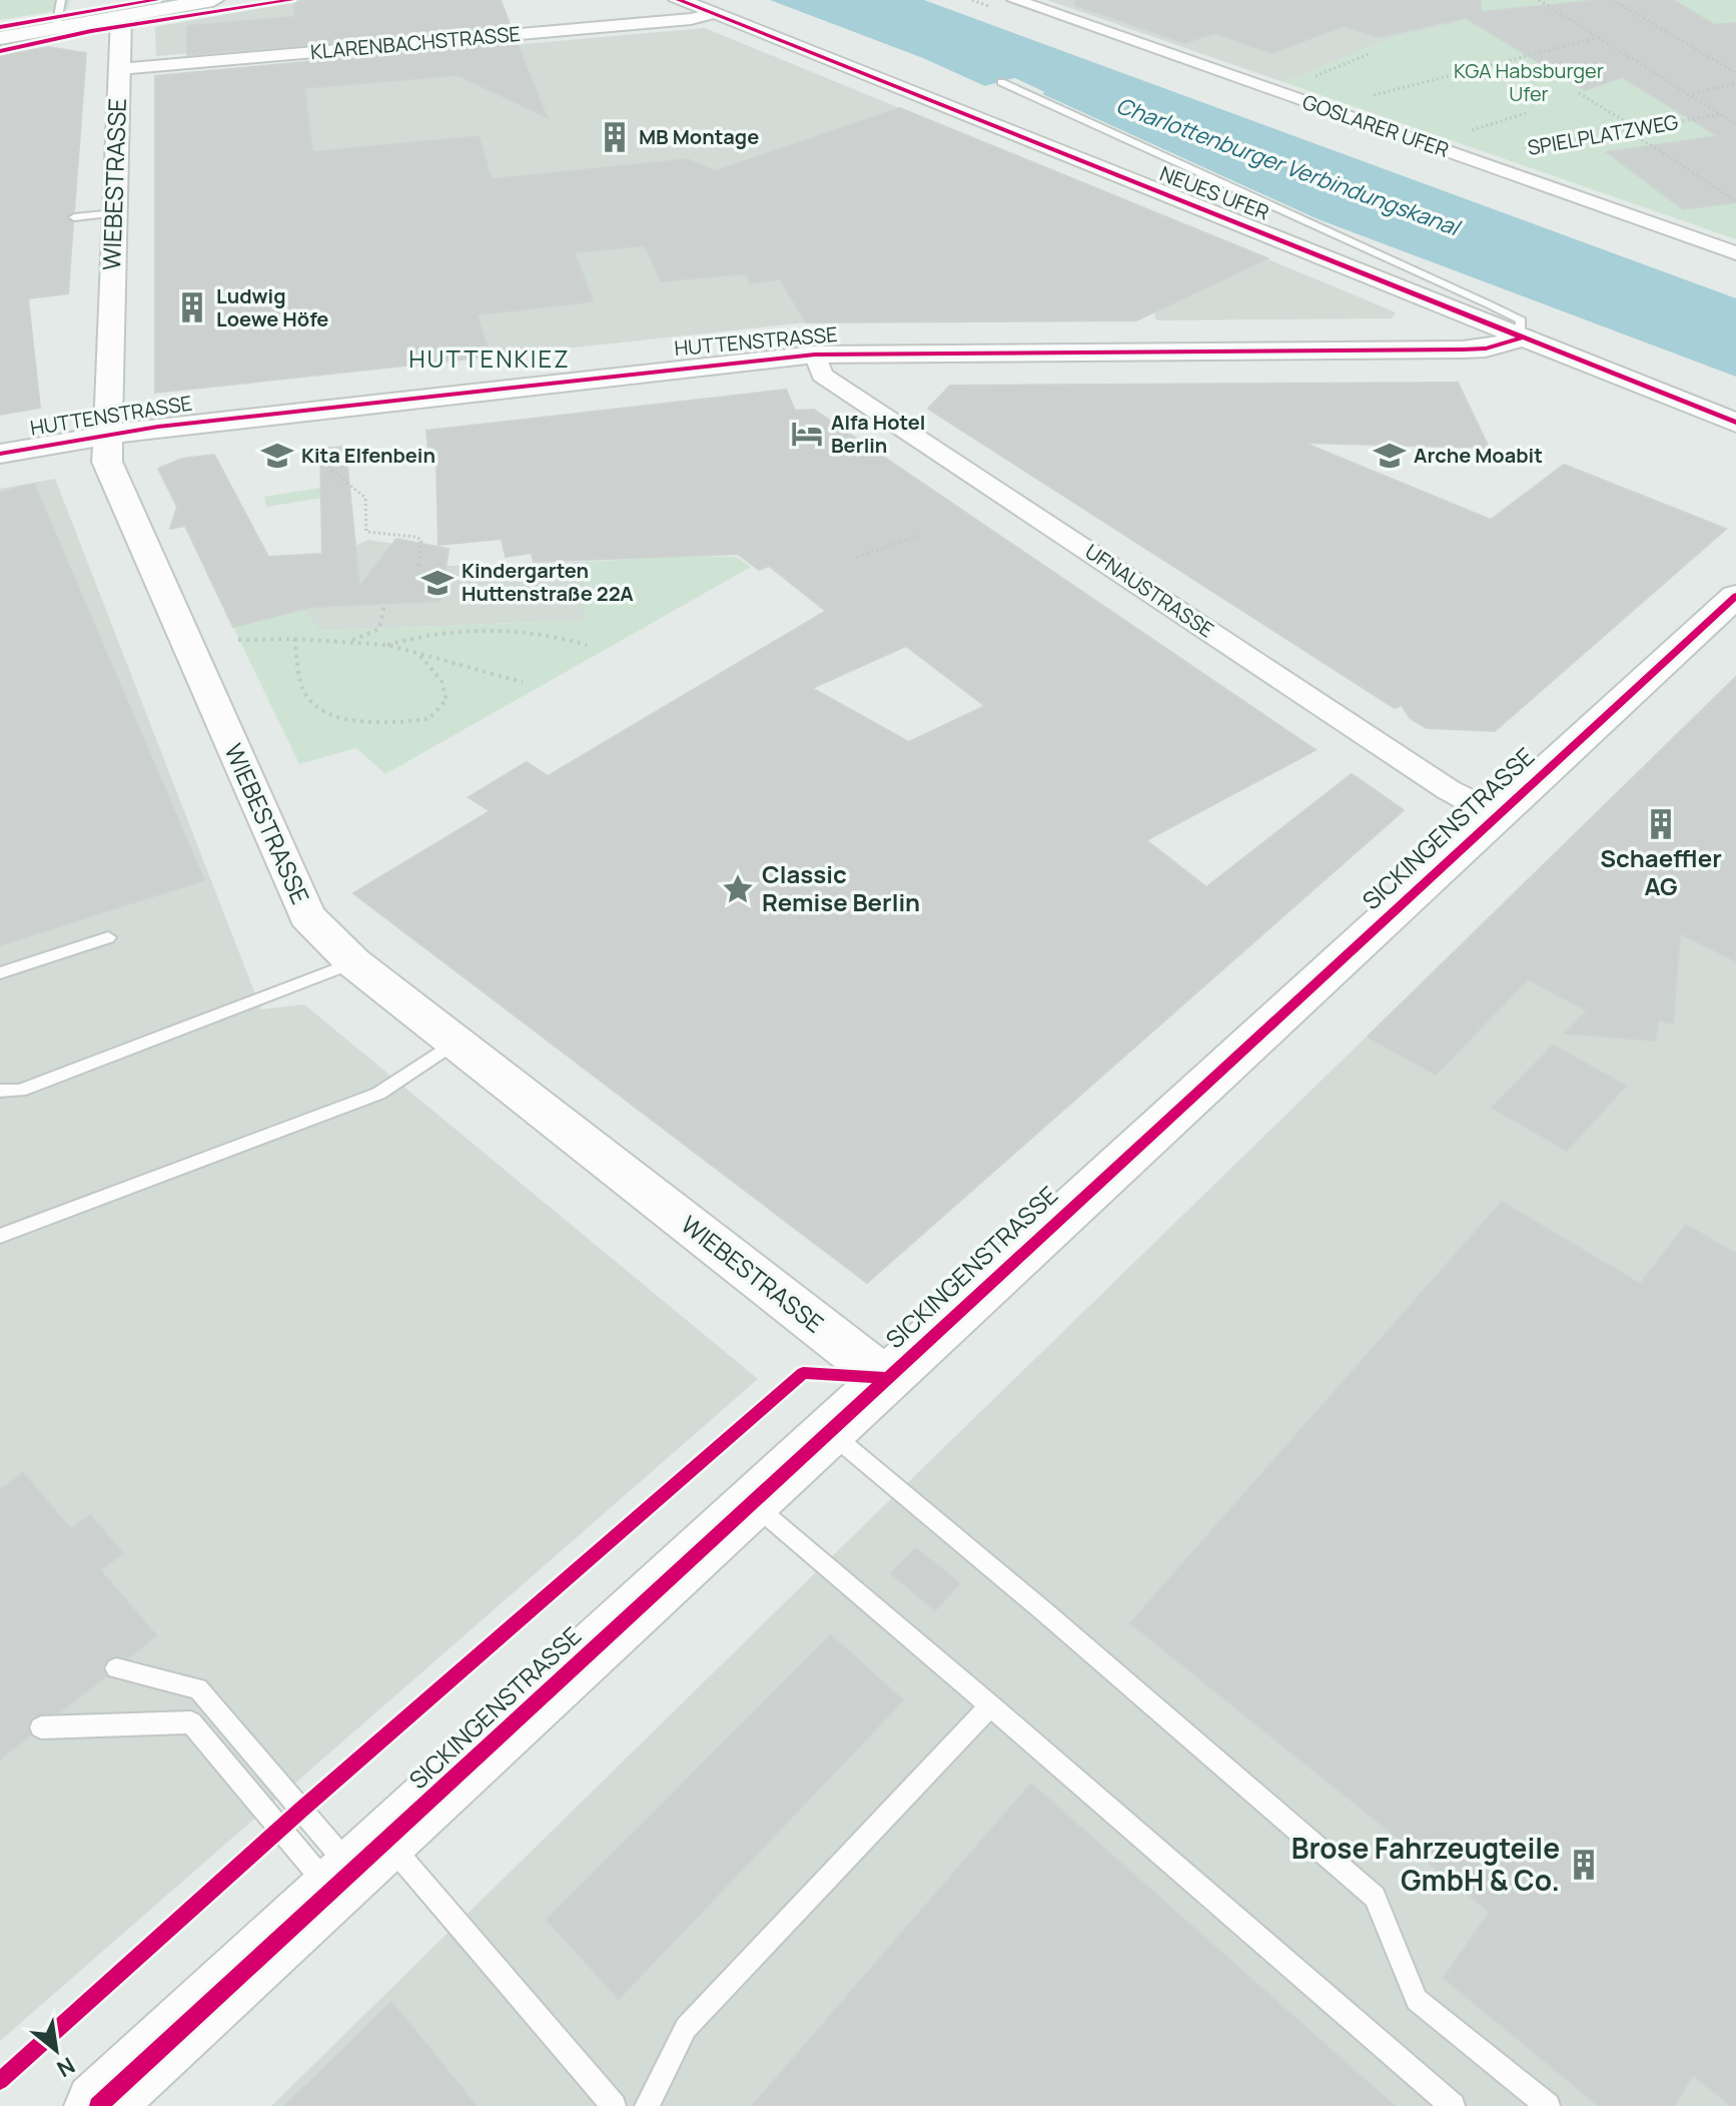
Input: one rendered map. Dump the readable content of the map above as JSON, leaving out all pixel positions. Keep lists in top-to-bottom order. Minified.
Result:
{"streets":{"main road":["SICKINGENSTRASSE"],"street":["KLARENBACHSTRASSE","GOSLARER UFER","WIEBESTRASSE","NEUES UFER","HUTTENSTRASSE","UFNAUSTRASSE"],"path":["SPIELPLATZWEG"]},"crossings":[["KLARENBACHSTRASSE","WIEBESTRASSE"],["KLARENBACHSTRASSE","NEUES UFER"],["WIEBESTRASSE","HUTTENSTRASSE"],["WIEBESTRASSE","SICKINGENSTRASSE"],["NEUES UFER","HUTTENSTRASSE"],["HUTTENSTRASSE","UFNAUSTRASSE"],["UFNAUSTRASSE","SICKINGENSTRASSE"]],"districts":["HUTTENKIEZ"],"water":["Charlottenburger Verbindungskanal"],"parks":["KGA Habsburger Ufer"],"places":{"building":["MB Montage","Ludwig Loewe Höfe","Schaeffler AG","Brose Fahrzeugteile GmbH & Co."],"hotel":["Alfa Hotel Berlin"],"school or university":["Kita Elfenbein","Arche Moabit","Kindergarten Huttenstraße 22A"],"place":["Classic Remise Berlin"]},"north":"bottom right"}
